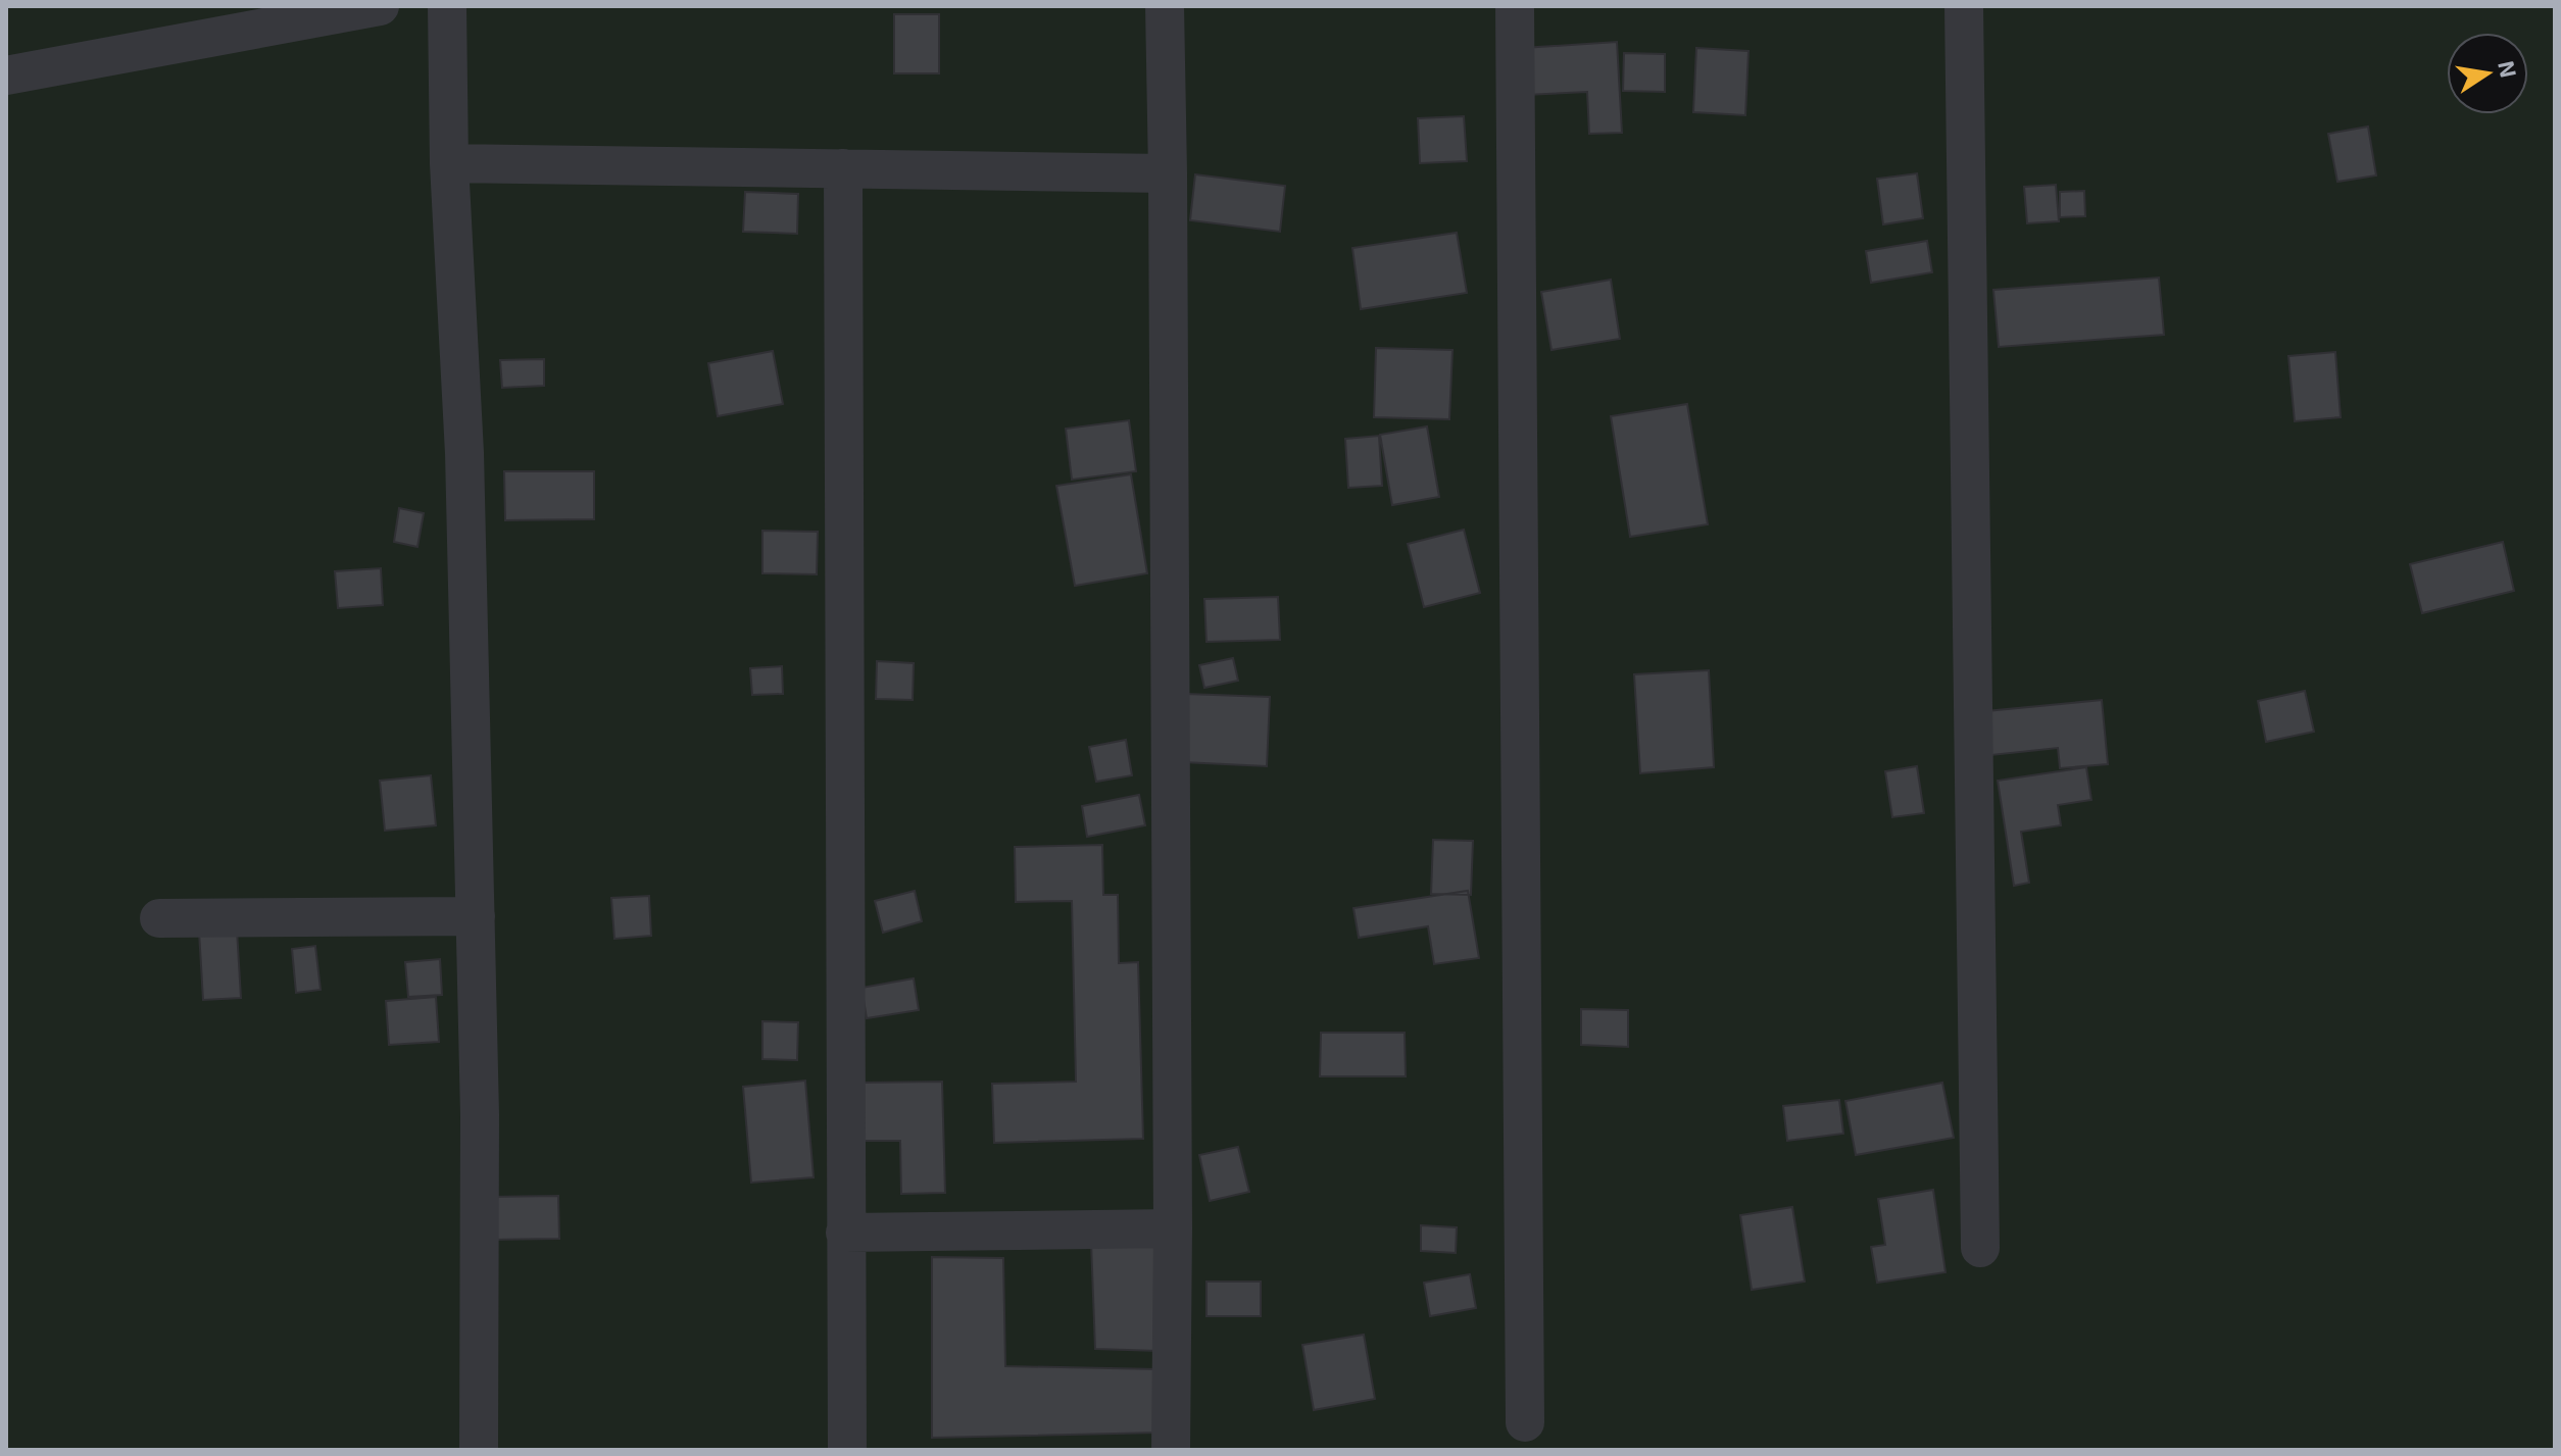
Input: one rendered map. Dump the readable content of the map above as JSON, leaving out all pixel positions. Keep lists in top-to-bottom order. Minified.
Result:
{"north":"right"}
